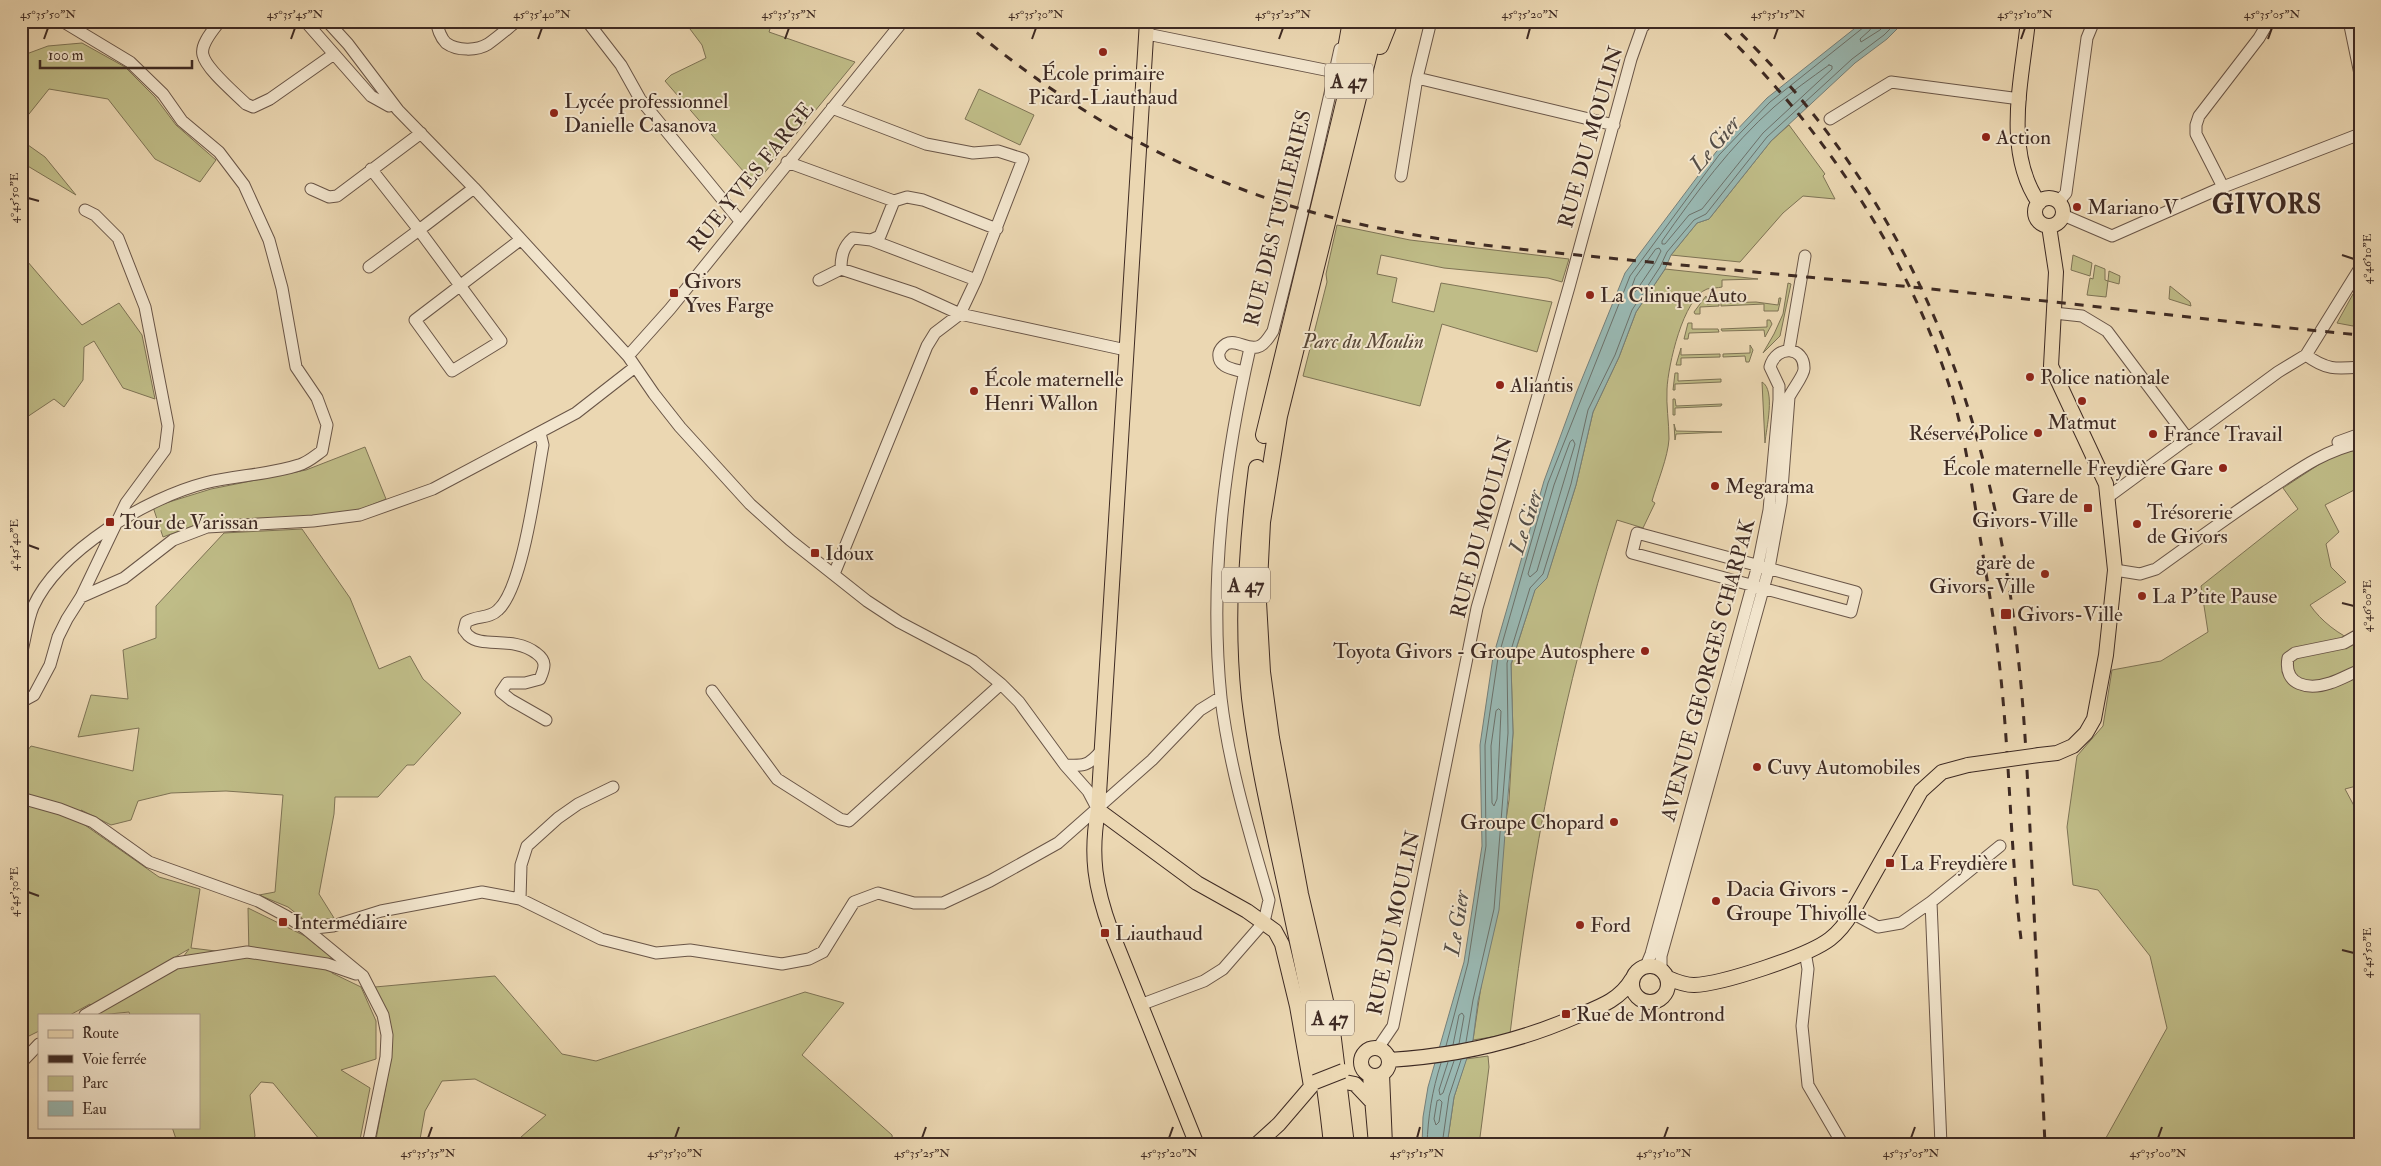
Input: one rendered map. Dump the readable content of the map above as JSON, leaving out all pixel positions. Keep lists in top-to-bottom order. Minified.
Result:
{"streets":{"highway":["A 47"],"street":["RUE DU MOULIN","RUE YVES FARGE","RUE DES TUILERIES","AVENUE GEORGES CHARPAK"]},"districts":["GIVORS"],"water":["Le Gier"],"parks":["Parc du Moulin"],"places":{"other":["École primaire Picard-Liauthaud","Lycée professionnel Danielle Casanova","Action","Mariano V","La Clinique Auto","Police nationale","Aliantis","École maternelle Henri Wallon","Matmut","Réservé Police","France Travail","École maternelle Freydière Gare","Megarama","Trésorerie de Givors","gare de Givors-Ville","La P'tite Pause","Toyota Givors - Groupe Autosphere","Cuvy Automobiles","Groupe Chopard","Dacia Givors - Groupe Thivolle","Ford"],"transit":["Givors Yves Farge","Gare de Givors-Ville","Tour de Varissan","Idoux","Givors-Ville","La Freydière","Intermédiaire","Liauthaud","Rue de Montrond"]},"legend":["Route","Voie ferrée","Parc","Eau"],"scale_bar":"100 m","coordinates":["45°35'50\"N","45°35'45\"N","45°35'40\"N","45°35'35\"N","45°35'30\"N","45°35'25\"N","45°35'20\"N","45°35'15\"N","45°35'10\"N","45°35'05\"N","4°45'50\"E","4°46'10\"E","4°45'40\"E","4°46'00\"E","4°45'30\"E","45°35'00\"N"]}
